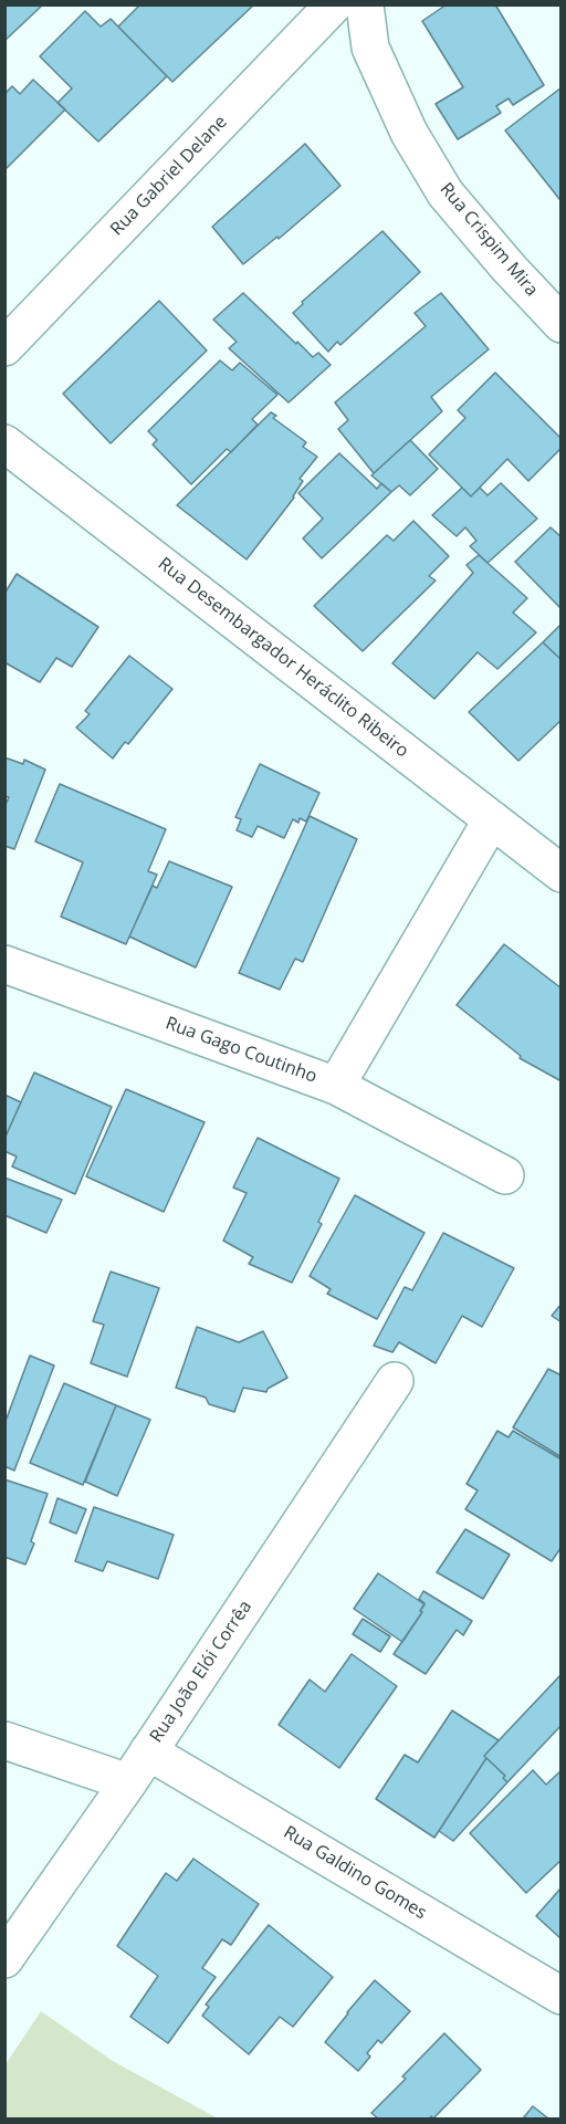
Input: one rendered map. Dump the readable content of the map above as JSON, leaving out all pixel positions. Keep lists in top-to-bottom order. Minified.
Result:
{"streets":{"street":["Rua Gabriel Delane","Rua Crispim Mira","Rua Desembargador Heráclito Ribeiro","Rua Gago Coutinho","Rua João Elói Corrêa","Rua Galdino Gomes"]},"crossings":[["Rua Desembargador Heráclito Ribeiro","Rua Gago Coutinho"],["Rua João Elói Corrêa","Rua Galdino Gomes"]]}
